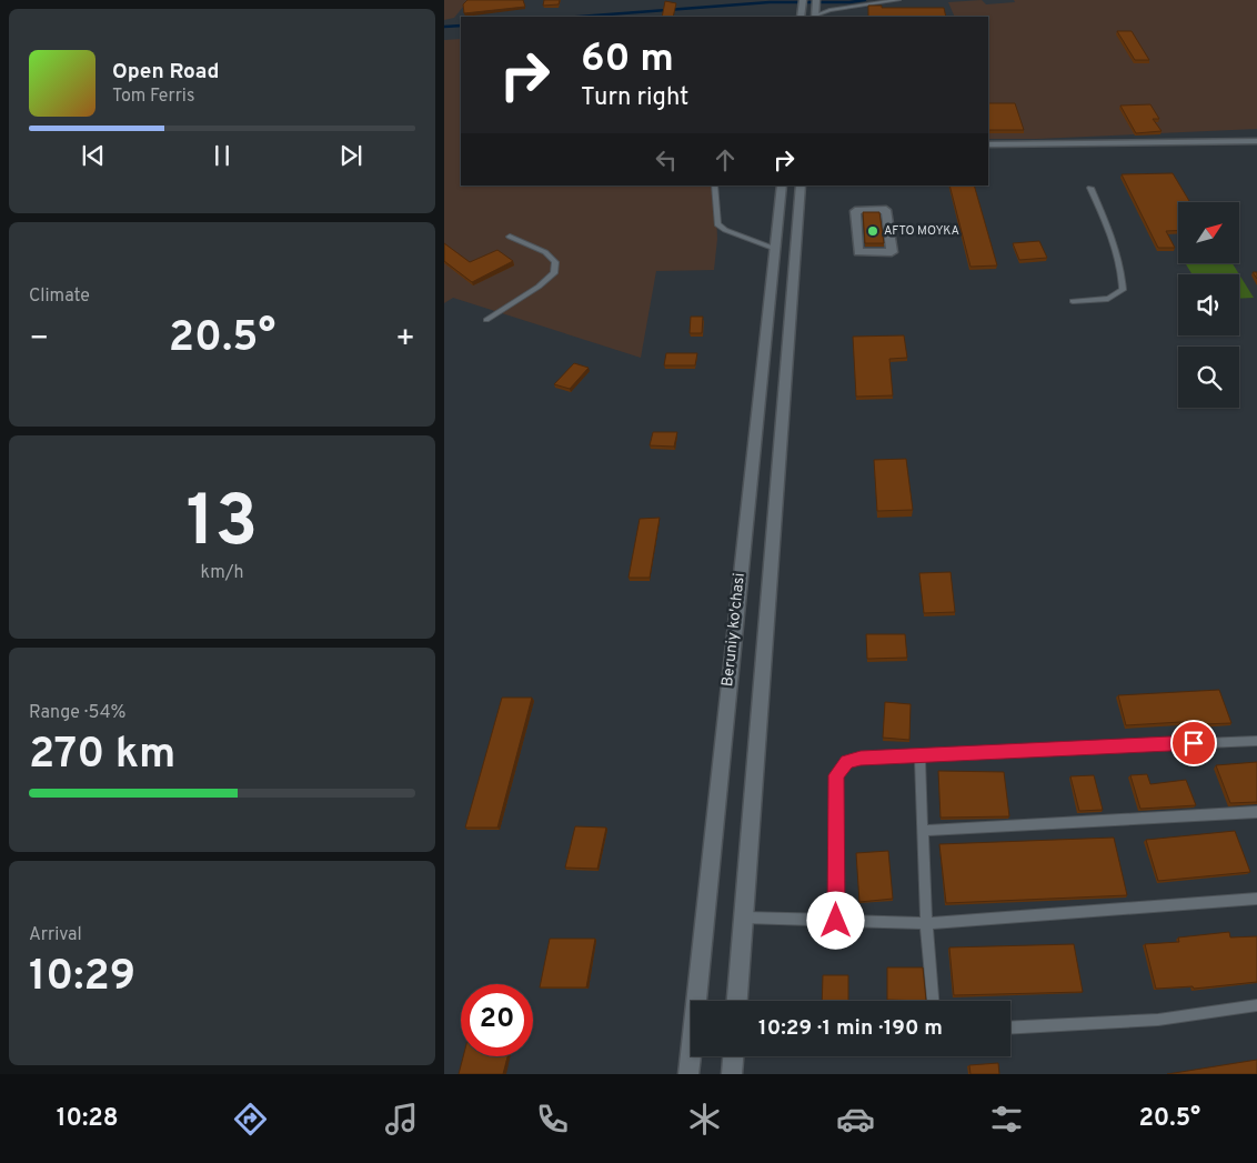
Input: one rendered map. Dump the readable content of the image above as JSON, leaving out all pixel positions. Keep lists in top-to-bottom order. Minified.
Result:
{"streets":{"main road":["Beruniy ko'chasi"]},"places":["AFTO MOYKA"],"north":"top right","page":{"turn":["60 m","Turn right"],"song":["Open Road","Tom Ferris"],"tile":["Climate",["13","km/h"],["Range · 54%","270 km"],["Arrival","10:29"]],"heat":["−","20.5°","+"],"limit":"20","trip":"10:29 · 1 min · 190 m","tabs":["10:28","20.5°"]}}
